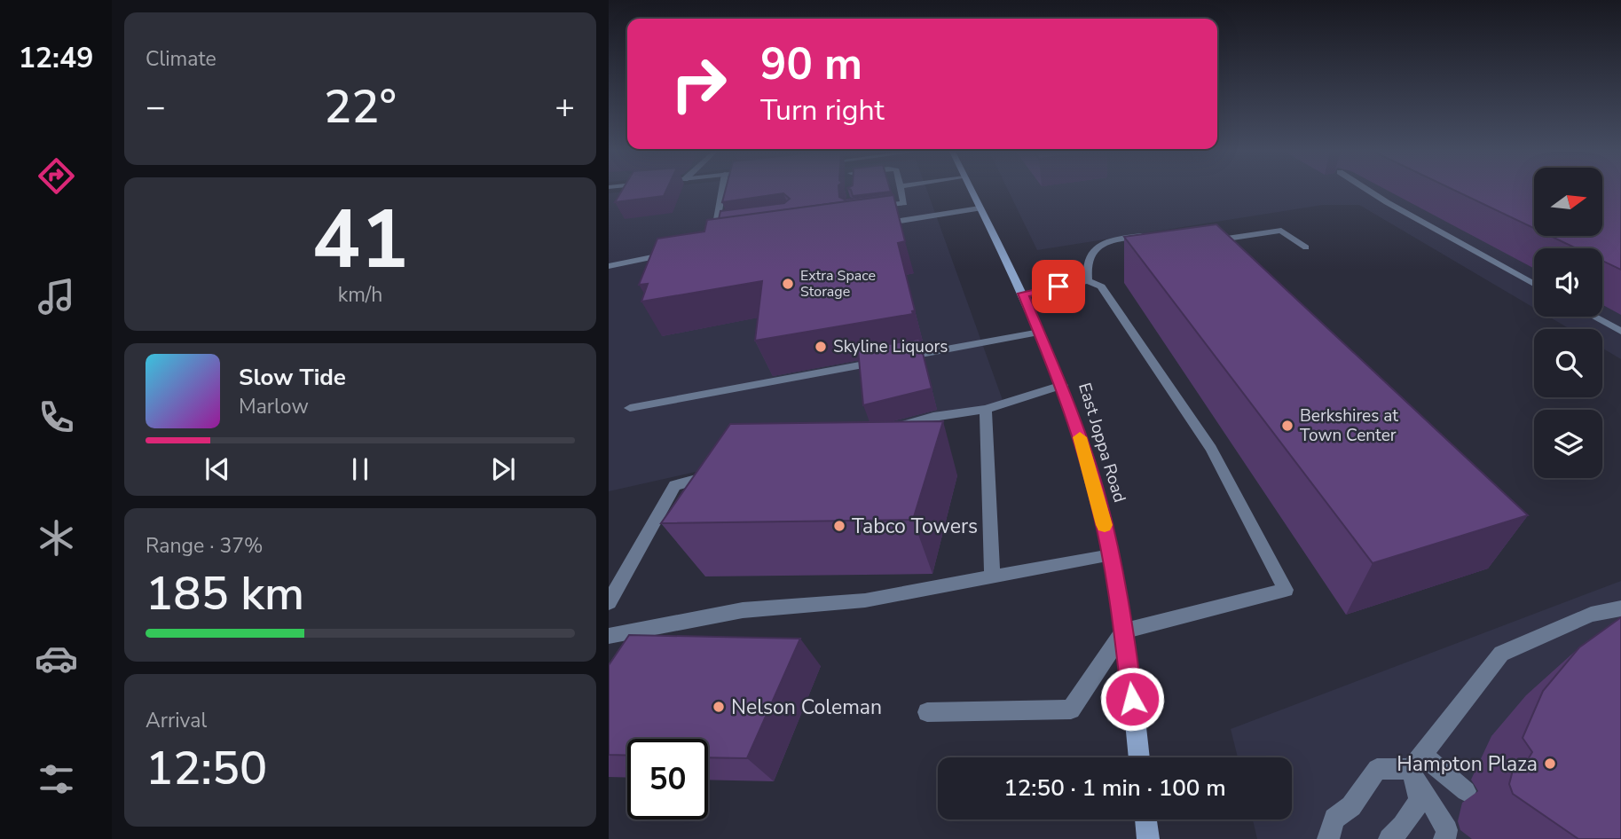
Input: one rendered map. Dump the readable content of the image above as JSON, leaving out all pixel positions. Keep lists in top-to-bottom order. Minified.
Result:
{"streets":{"main road":["East Joppa Road"]},"places":["Extra Space Storage","Skyline Liquors","Berkshires at Town Center","Tabco Towers","Nelson Coleman","Hampton Plaza"],"north":"right","page":{"tabs":"12:49","tile":["Climate",["41","km/h"],["Range · 37%","185 km"],["Arrival","12:50"]],"turn":["90 m","Turn right"],"heat":["−","22°","+"],"song":["Slow Tide","Marlow"],"limit":"50","trip":"12:50 · 1 min · 100 m"}}
